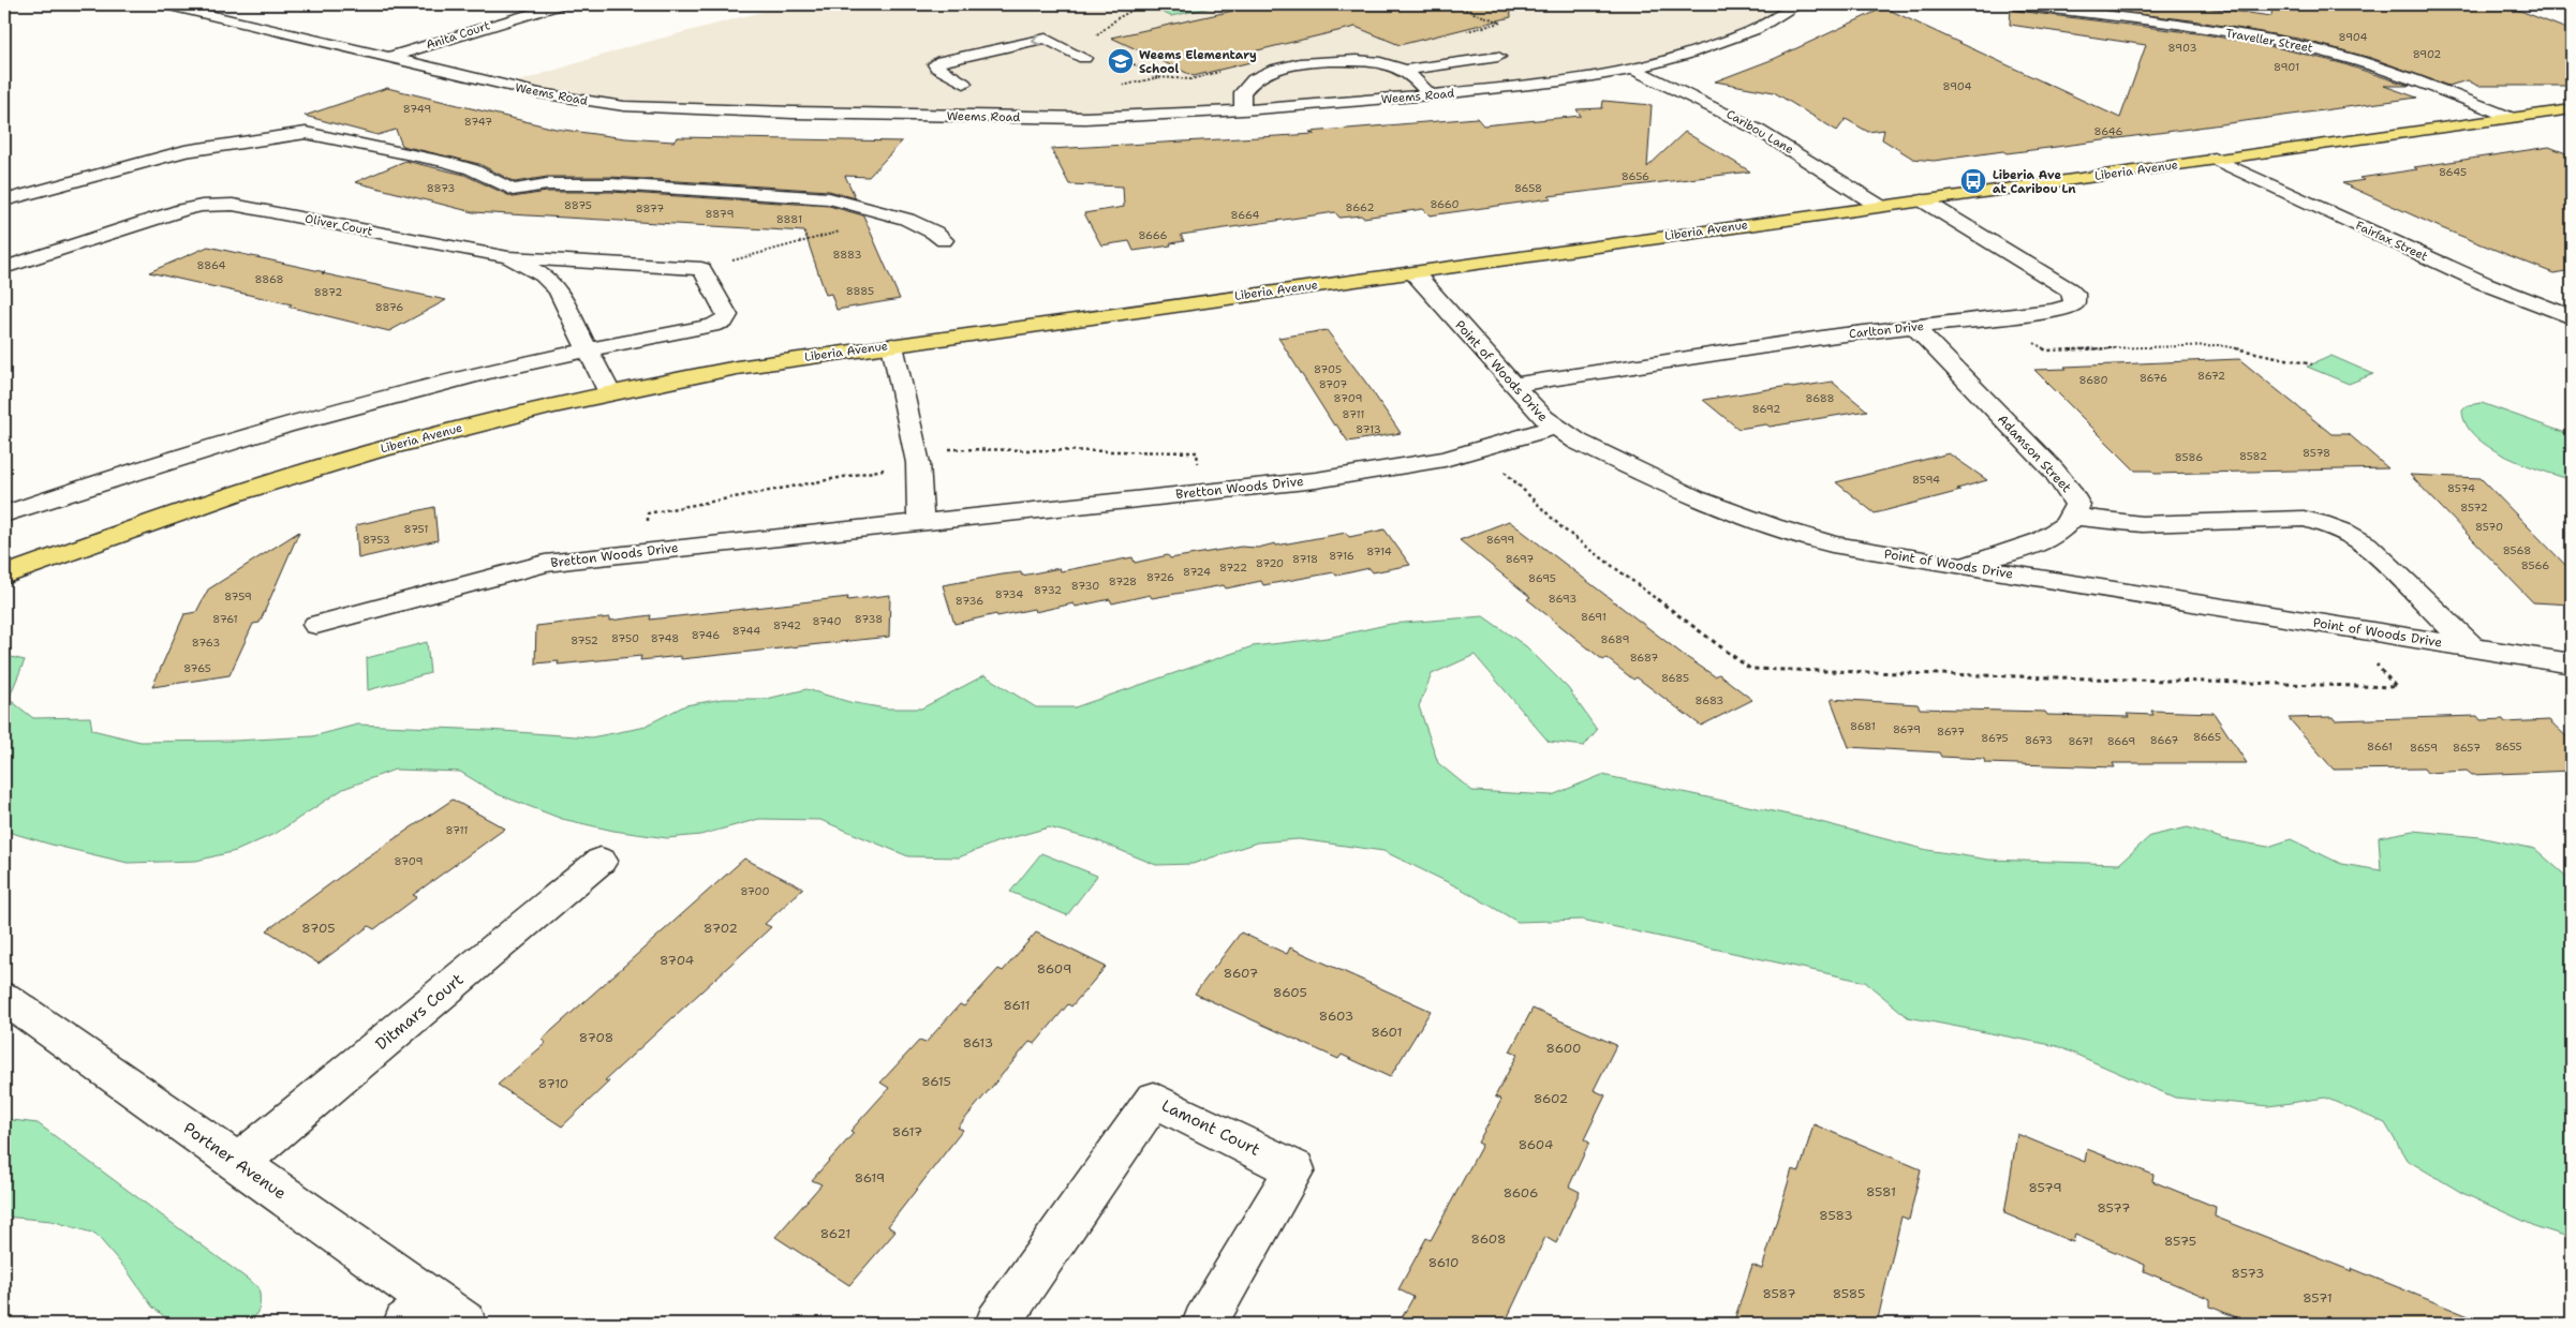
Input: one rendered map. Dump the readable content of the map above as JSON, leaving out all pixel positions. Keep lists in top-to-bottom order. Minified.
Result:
{"streets":{"main road":["Liberia Avenue"],"street":["Anita Court","Traveller Street","Weems Road","Caribou Lane","Oliver Court","Fairfax Street","Carlton Drive","Point of Woods Drive","Adamson Street","Bretton Woods Drive","Ditmars Court","Lamont Court","Portner Avenue"]},"crossings":[["Anita Court","Weems Road"],["Traveller Street","Liberia Avenue"],["Weems Road","Caribou Lane"],["Caribou Lane","Liberia Avenue"],["Liberia Avenue","Oliver Court"],["Liberia Avenue","Fairfax Street"],["Liberia Avenue","Carlton Drive"],["Liberia Avenue","Point of Woods Drive"],["Carlton Drive","Point of Woods Drive"],["Carlton Drive","Adamson Street"],["Point of Woods Drive","Bretton Woods Drive"],["Ditmars Court","Portner Avenue"]],"places":{"school or university":["Weems Elementary School"],"bus stop":["Liberia Ave at Caribou Ln"]},"house_numbers":["8904","8903","8902","8901","8904","8749","8747","8646","8645","8656","8873","8658","8660","8875","8662","8877","8879","8664","8881","8666","8883","8864","8868","8885","8872","8876","8705","8672","8676","8680","8707","8709","8688","8692","8711","8713","8578","8582","8586","8594","8574","8572","8570","8751","8753","8699","8568","8714","8716","8718","8697","8720","8566","8722","8724","8726","8695","8728","8730","8732","8734","8759","8693","8736","8691","8761","8738","8740","8742","8744","8746","8750","8748","8689","8752","8763","8687","8765","8685","8683","8681","8679","8677","8665","8675","8673","8667","8671","8669","8661","8655","8659","8657","8711","8709","8700","8705","8702","8704","8609","8607","8605","8611","8603","8601","8708","8613","8600","8615","8710","8602","8617","8604","8619","8579","8581","8606","8577","8583","8621","8608","8575","8610","8573","8587","8585","8571"]}
